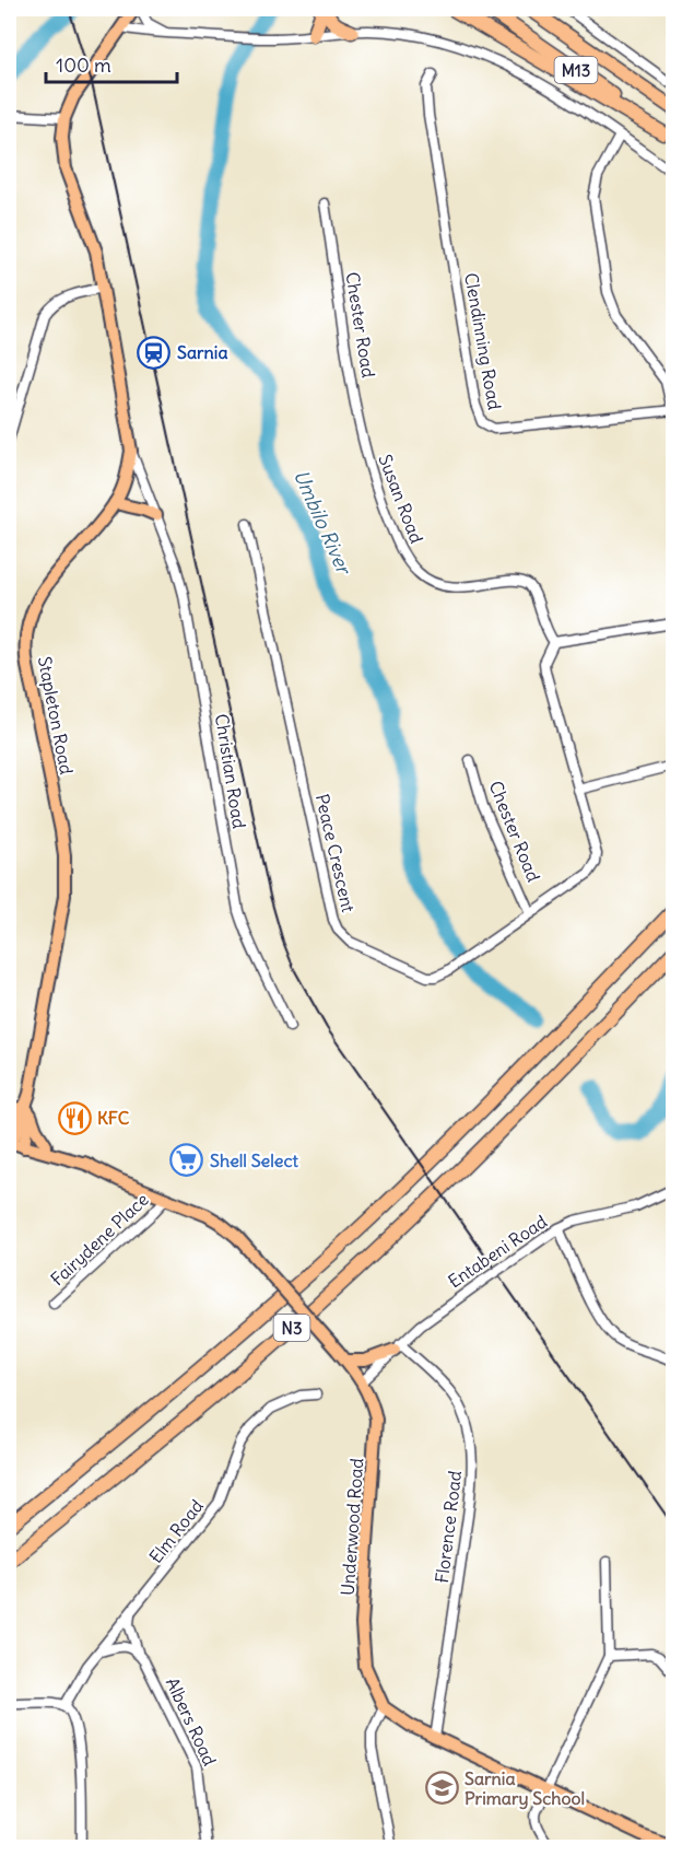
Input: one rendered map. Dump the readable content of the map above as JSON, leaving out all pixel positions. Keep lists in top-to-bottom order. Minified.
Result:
{"streets":{"highway":["M13","N3"],"main road":["Stapleton Road","Underwood Road"],"street":["Chester Road","Clendinning Road","Susan Road","Christian Road","Peace Crescent","Fairydene Place","Entabeni Road","Florence Road","Elm Road","Albers Road"]},"crossings":[["Chester Road","Susan Road"],["Chester Road","Peace Crescent"],["Stapleton Road","Christian Road"],["Stapleton Road","Underwood Road"],["Fairydene Place","Underwood Road"],["Entabeni Road","Underwood Road"],["Entabeni Road","Florence Road"],["Elm Road","Albers Road"]],"water":["Umbilo River"],"places":{"station":["Sarnia"],"restaurant":["KFC"],"supermarket":["Shell Select"],"school or university":["Sarnia Primary School"]},"scale_bar":"100 m"}
